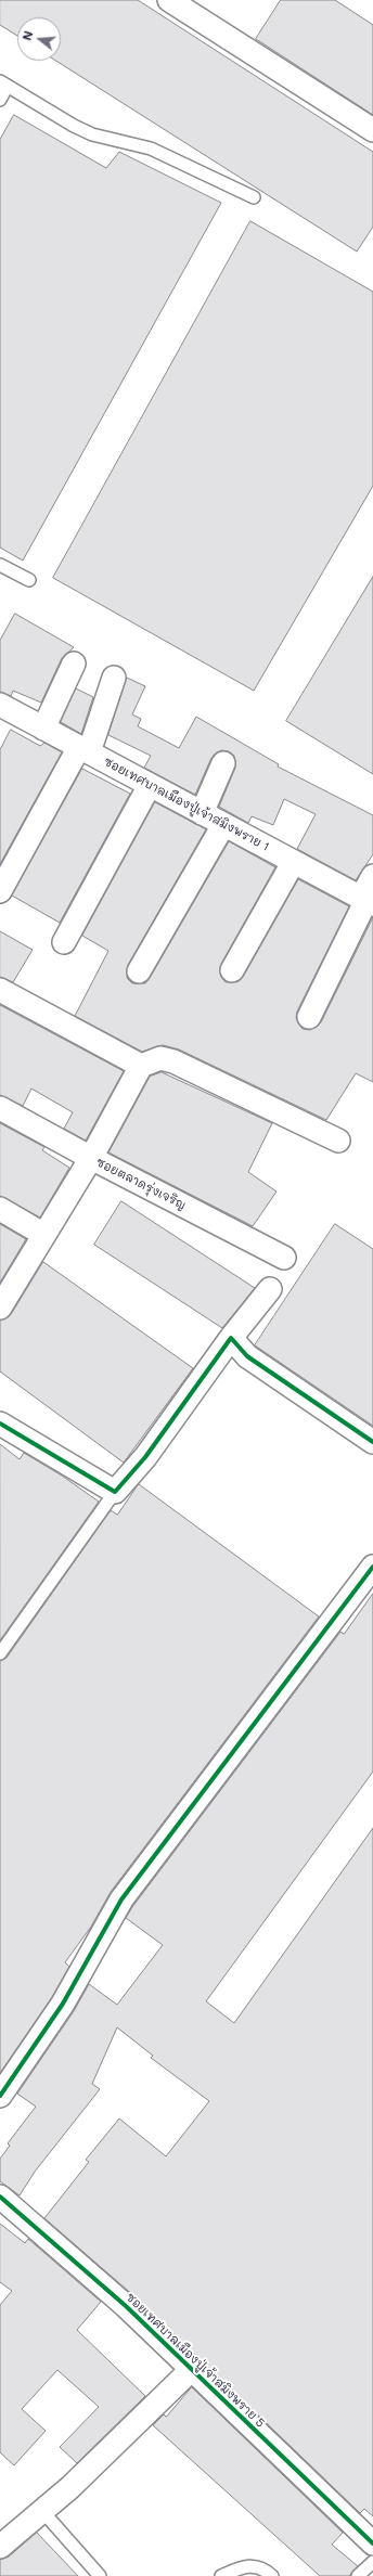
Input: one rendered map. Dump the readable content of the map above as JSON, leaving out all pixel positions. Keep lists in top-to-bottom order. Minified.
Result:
{"streets":{"street":["ซอยเทศบาลเมืองปู่เจ้าสมิงพราย 1","ซอยตลาดรุ่งเจริญ","ซอยเทศบาลเมืองปู่เจ้าสมิงพราย 5"]},"north":"left"}
